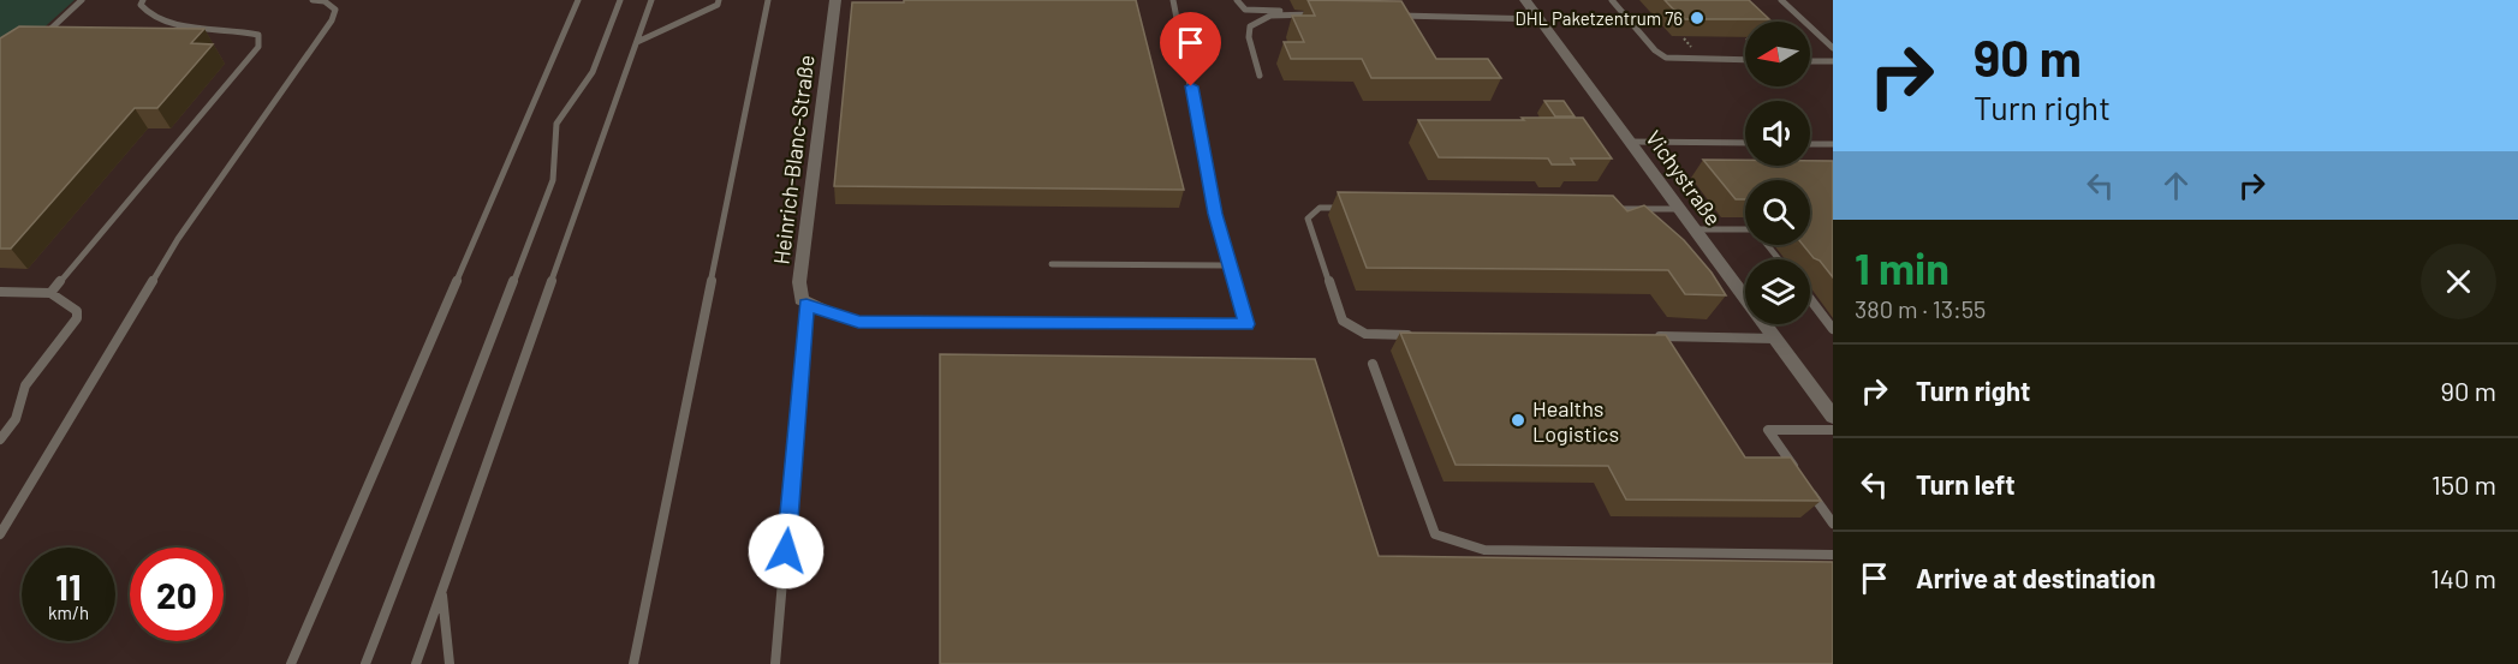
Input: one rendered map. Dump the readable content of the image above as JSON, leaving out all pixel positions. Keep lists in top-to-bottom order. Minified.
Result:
{"streets":{"street":["Heinrich-Blanc-Straße","Vichystraße"]},"places":["DHL Paketzentrum 76","Healths Logistics"],"north":"left","page":{"turn":["90 m","Turn right"],"heading":["1 min","380 m · 13:55"],"list":[{"name":"Turn right","value":"90 m"},{"name":"Turn left","value":"150 m"},{"name":"Arrive at destination","value":"140 m"}],"speed":"11 km/h","limit":"20"}}
